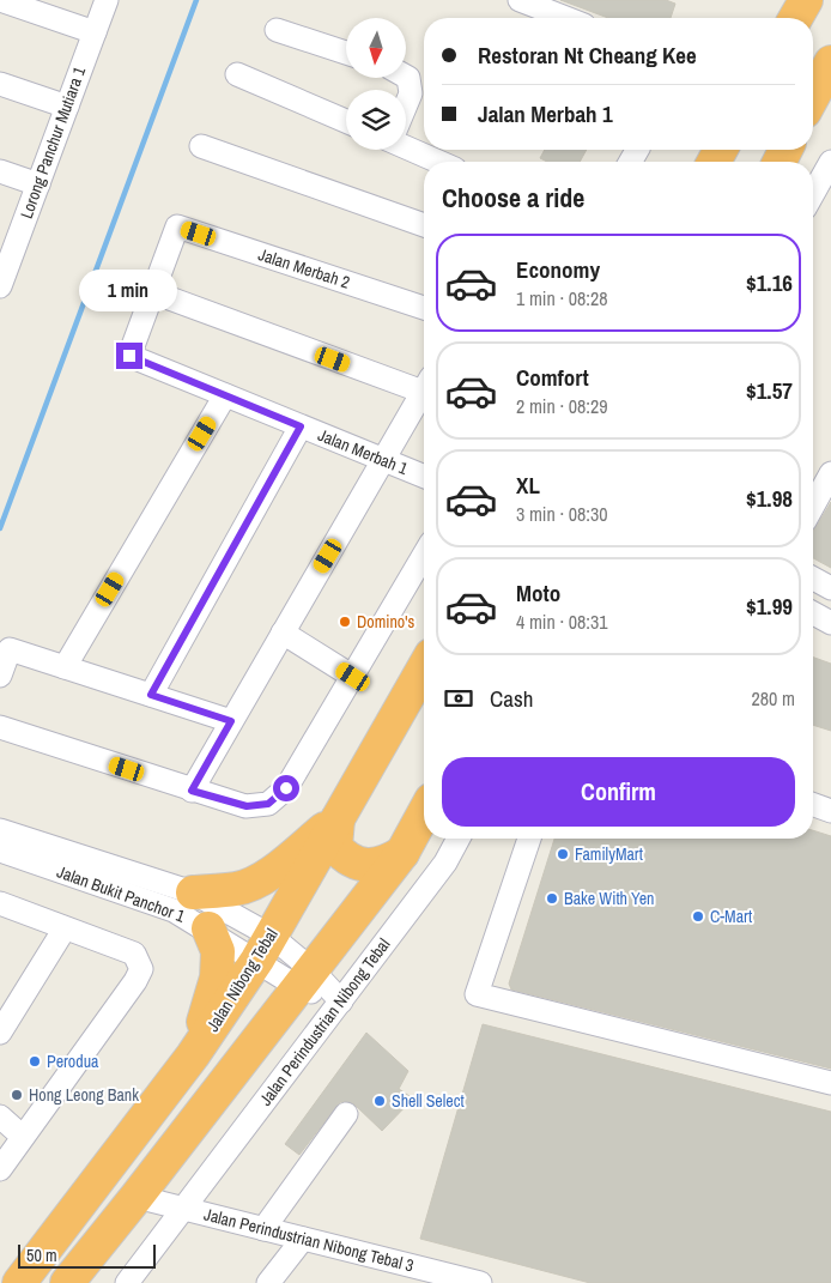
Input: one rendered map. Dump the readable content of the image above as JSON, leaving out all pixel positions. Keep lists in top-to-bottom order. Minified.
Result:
{"streets":{"highway":["Jalan Nibong Tebal"],"street":["Lorong Panchur Mutiara 1","Jalan Merbah 2","Jalan Merbah 1","Jalan Bukit Panchor 1","Jalan Perindustrian Nibong Tebal","Jalan Perindustrian Nibong Tebal 3"]},"crossings":[["Jalan Merbah 2","Jalan Merbah 1"],["Jalan Bukit Panchor 1","Jalan Nibong Tebal"],["Jalan Bukit Panchor 1","Jalan Perindustrian Nibong Tebal"],["Jalan Perindustrian Nibong Tebal","Jalan Perindustrian Nibong Tebal 3"]],"places":["Domino's","FamilyMart","Bake With Yen","C-Mart","Perodua","Hong Leong Bank","Shell Select"],"scale_bar":"50 m","north":"bottom","page":{"banner":["Restoran Nt Cheang Kee","Jalan Merbah 1"],"heading":"Choose a ride","list":[{"name":"Economy","note":"1 min · 08:28","value":"$1.16"},{"name":"Comfort","note":"2 min · 08:29","value":"$1.57"},{"name":"XL","note":"3 min · 08:30","value":"$1.98"},{"name":"Moto","note":"4 min · 08:31","value":"$1.99"}],"bubble":"1 min","pay":["Cash","280 m"],"buttons":"Confirm","scale":"50 m"}}
